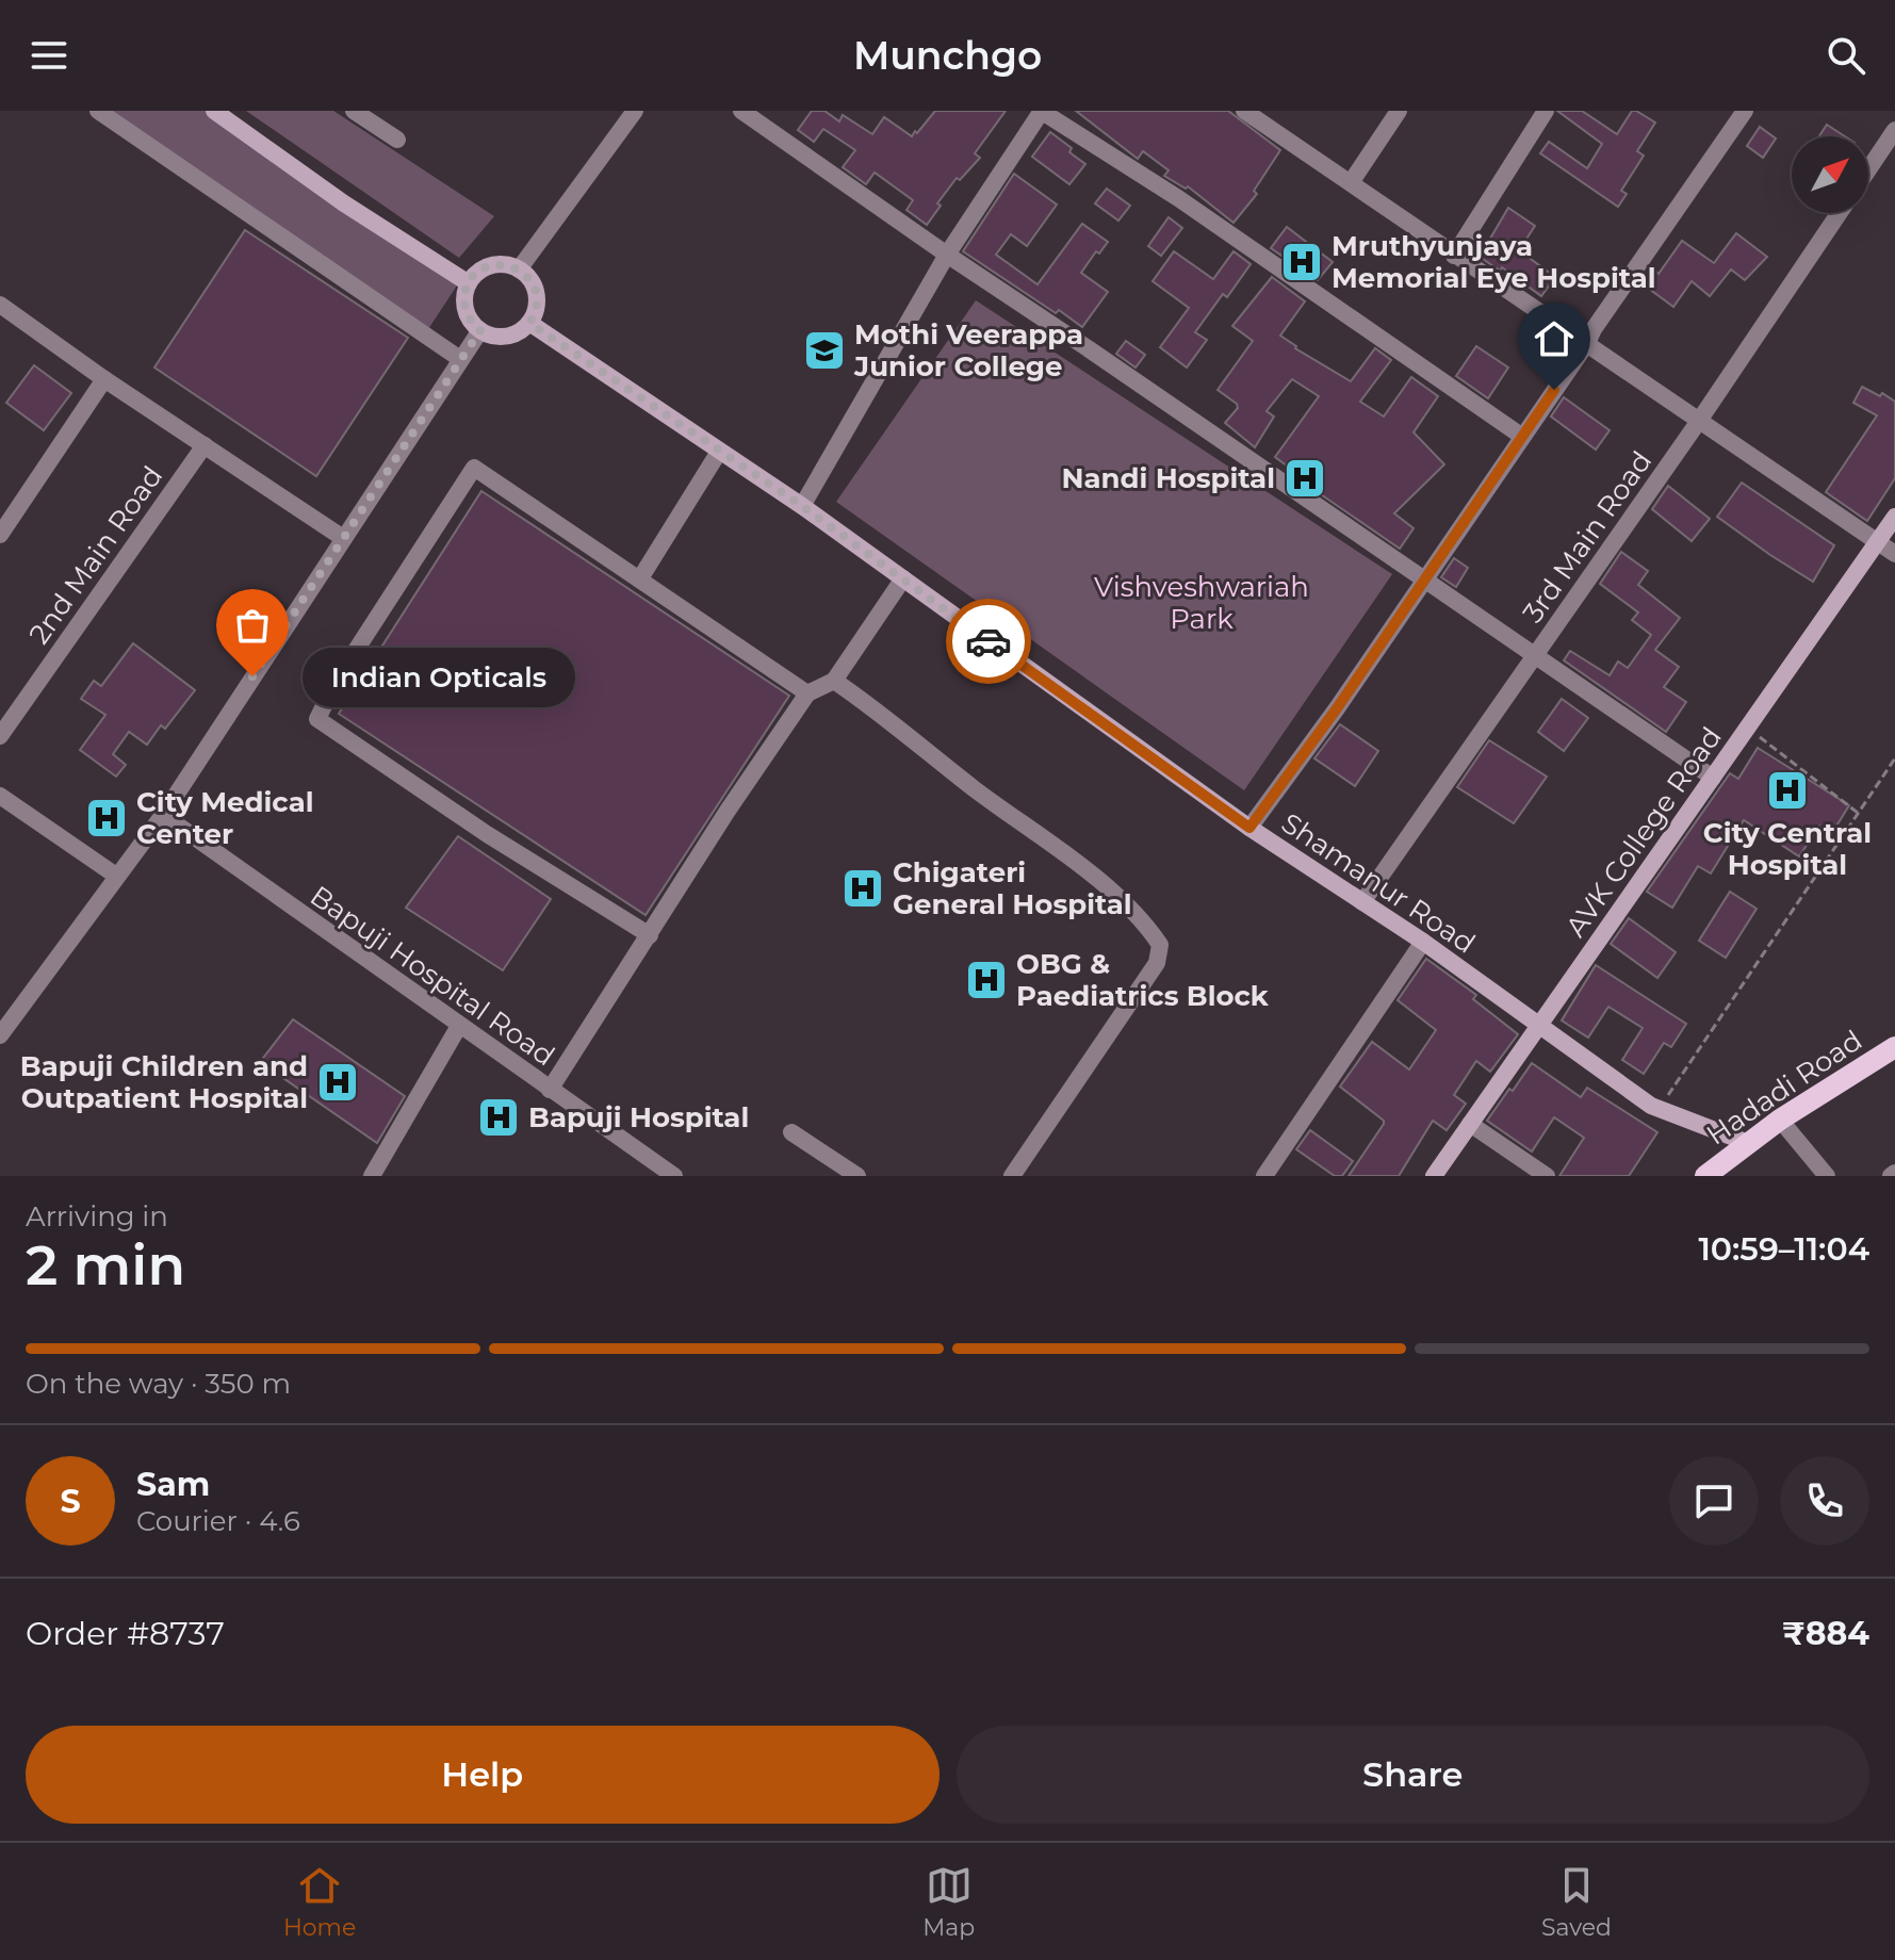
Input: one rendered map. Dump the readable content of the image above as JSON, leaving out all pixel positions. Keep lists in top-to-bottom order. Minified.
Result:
{"streets":{"main road":["AVK College Road","Shamanur Road","Hadadi Road"],"street":["3rd Main Road","2nd Main Road","Bapuji Hospital Road"]},"crossings":[["3rd Main Road","Shamanur Road"],["AVK College Road","Shamanur Road"],["Shamanur Road","Hadadi Road"]],"parks":["Vishveshwariah Park"],"places":{"hospital":["Mruthyunjaya Memorial Eye Hospital","Nandi Hospital","City Central Hospital","City Medical Center","Chigateri General Hospital","OBG & Paediatrics Block","Bapuji Children and Outpatient Hospital","Bapuji Hospital"],"school or university":["Mothi Veerappa Junior College"],"other":["Indian Opticals"]},"north":"top right","page":{"header":"Munchgo","bubble":"Indian Opticals","heading":["2 min","Arriving in","10:59–11:04"],"panel":["Sam","Courier · 4.6","Order #8737","₹884"],"bar":"On the way · 350 m","round":"S","buttons":["Help","Share"],"tabs":["Home","Map","Saved"]}}
